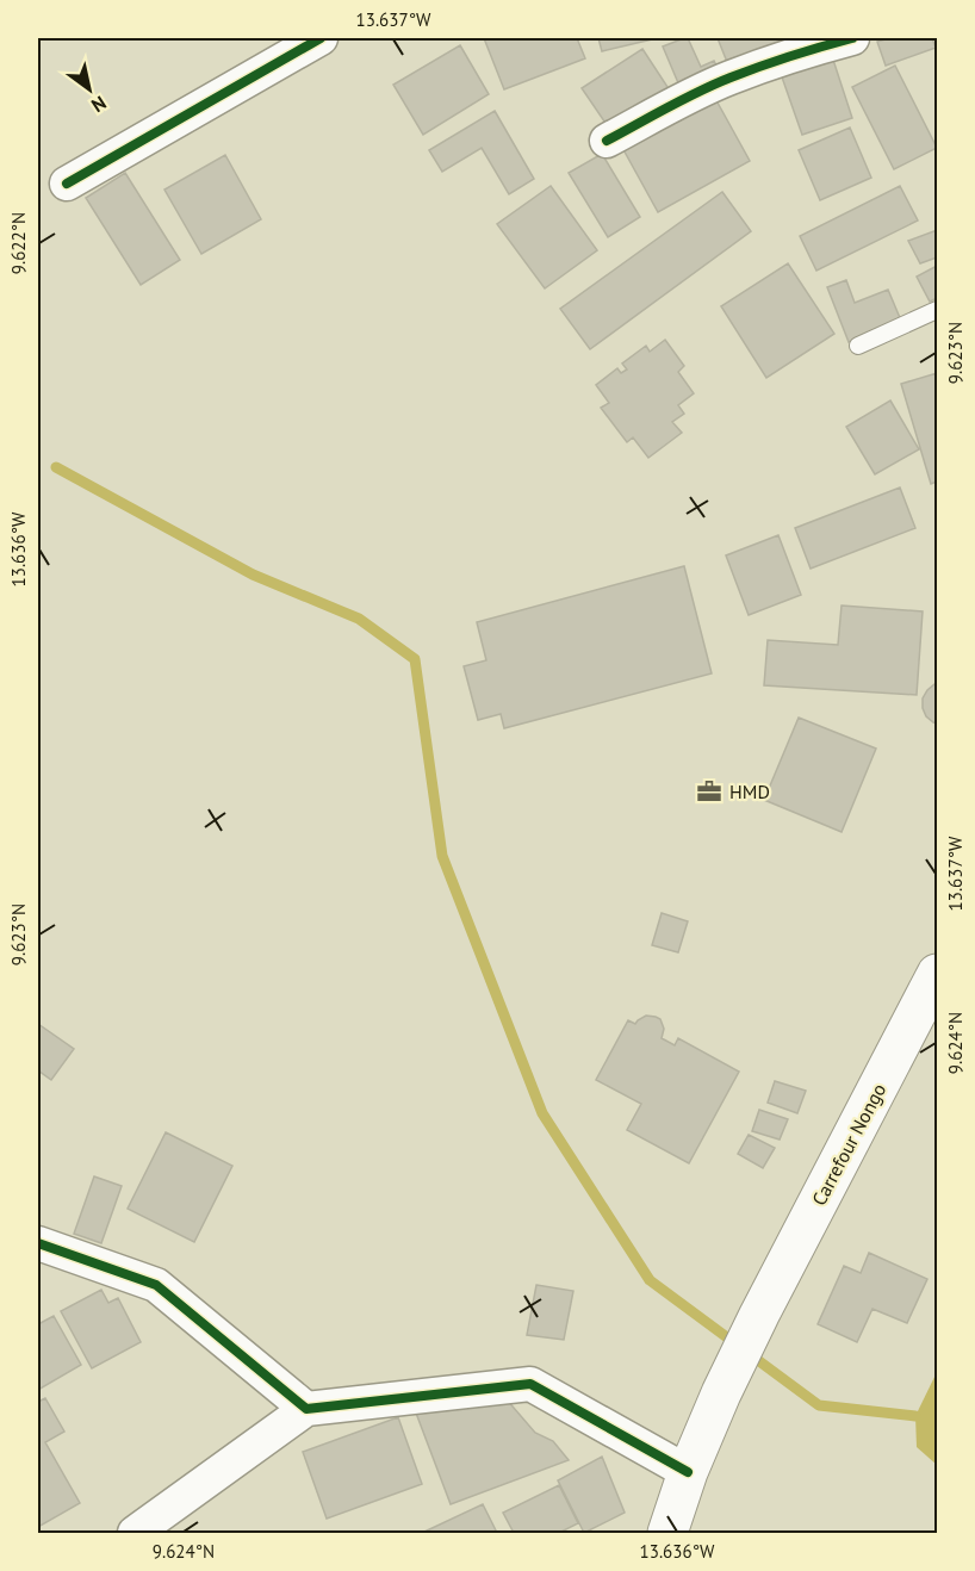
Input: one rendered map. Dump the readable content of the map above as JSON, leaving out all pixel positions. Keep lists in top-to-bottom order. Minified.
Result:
{"streets":{"main road":["Carrefour Nongo"]},"places":{"office":["HMD"]},"north":"bottom right","coordinates":["13.637°W","9.622°N","9.623°N","13.636°W","9.624°N"]}
